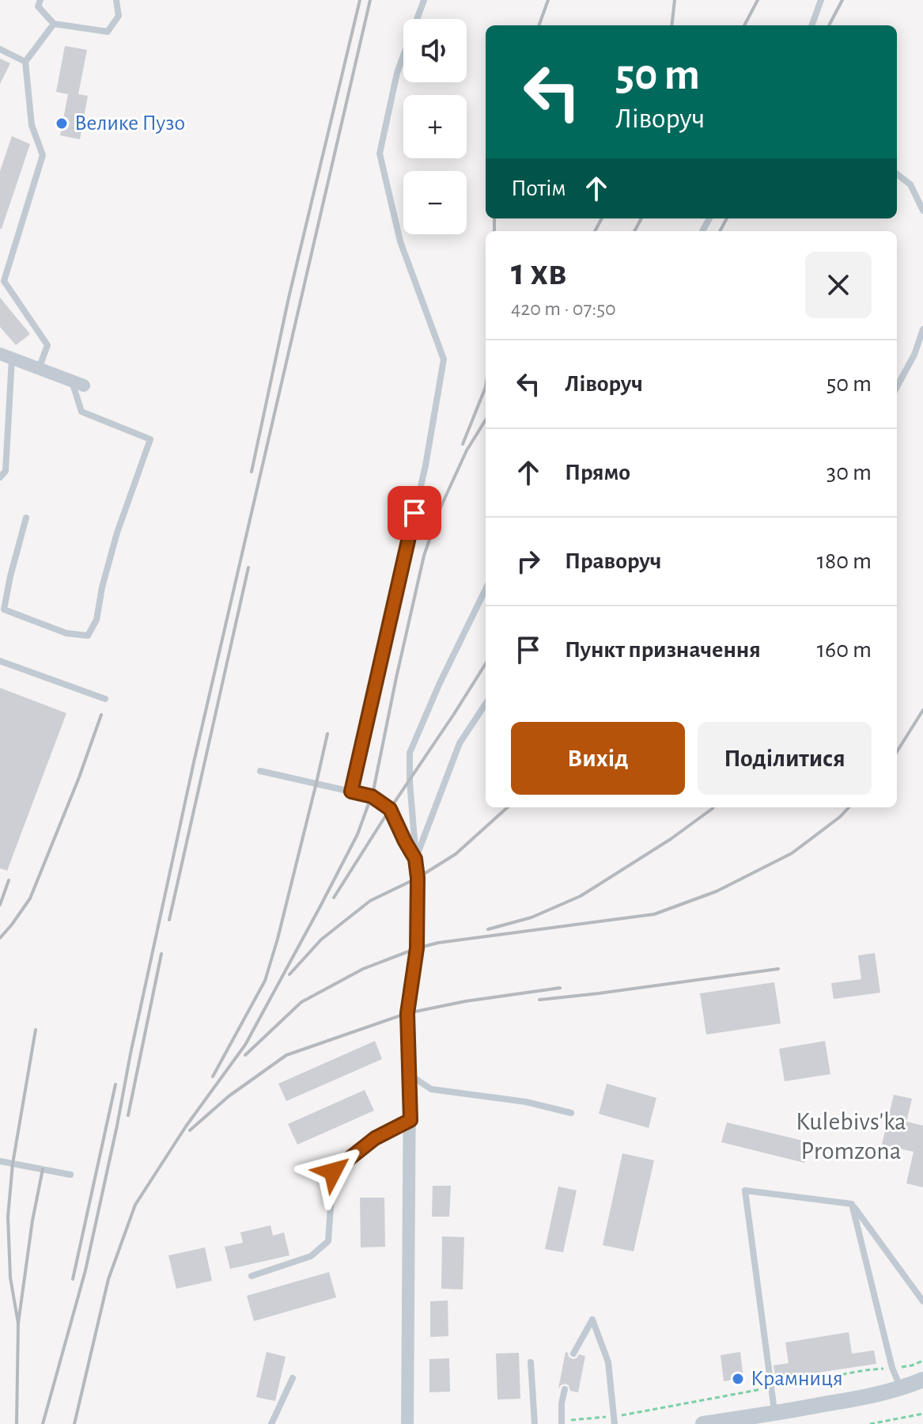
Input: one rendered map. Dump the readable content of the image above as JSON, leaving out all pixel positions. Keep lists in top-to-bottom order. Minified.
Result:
{"districts":["Kulebivsʹka Promzona"],"places":["Велике Пузо","Крамниця"],"page":{"map_buttons":["+","−"],"turn":["50 m","Ліворуч"],"then":"Потім","heading":["1 хв","420 m · 07:50"],"list":[{"name":"Ліворуч","value":"50 m"},{"name":"Прямо","value":"30 m"},{"name":"Праворуч","value":"180 m"},{"name":"Пункт призначення","value":"160 m"}],"buttons":["Вихід","Поділитися"]}}
